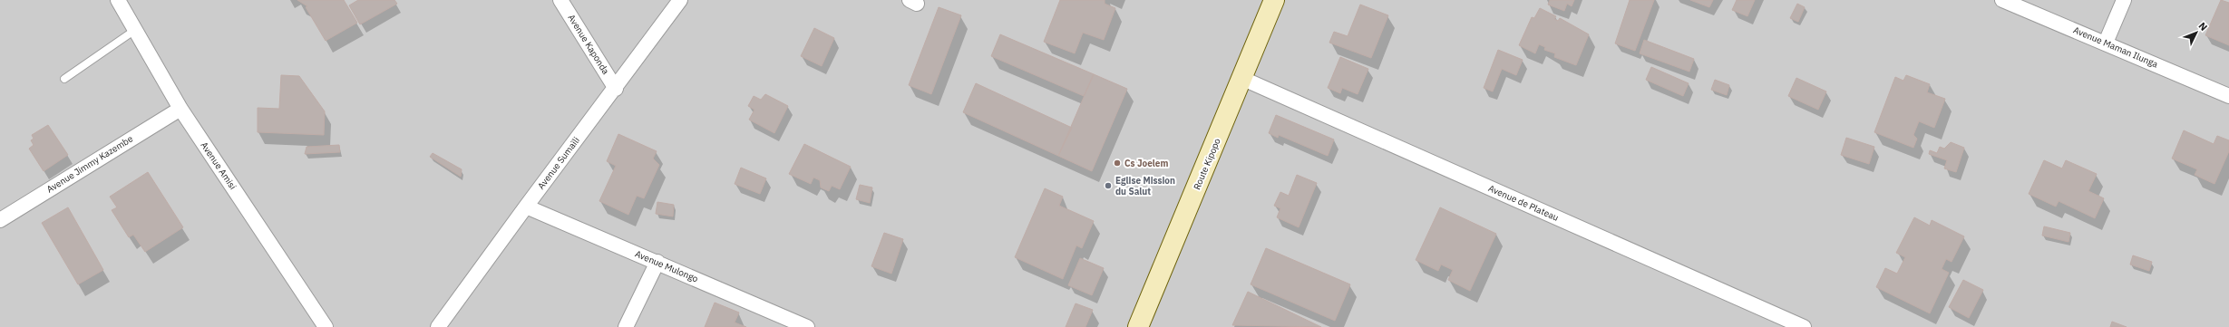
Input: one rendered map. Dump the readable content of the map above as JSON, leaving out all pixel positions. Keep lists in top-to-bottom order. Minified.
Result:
{"streets":{"main road":["Route Kipopo"],"street":["Avenue Kaponda","Avenue Maman Ilunga","Avenue Sumaïli","Avenue Jimmy Kazembe","Avenue Amisi","Avenue de Plateau","Avenue Mulongo"]},"crossings":[["Avenue Kaponda","Avenue Sumaïli"],["Avenue Sumaïli","Avenue Mulongo"],["Avenue Jimmy Kazembe","Avenue Amisi"],["Route Kipopo","Avenue de Plateau"]],"places":["Cs Joelem","Eglise Mission du Salut"],"north":"top right"}
